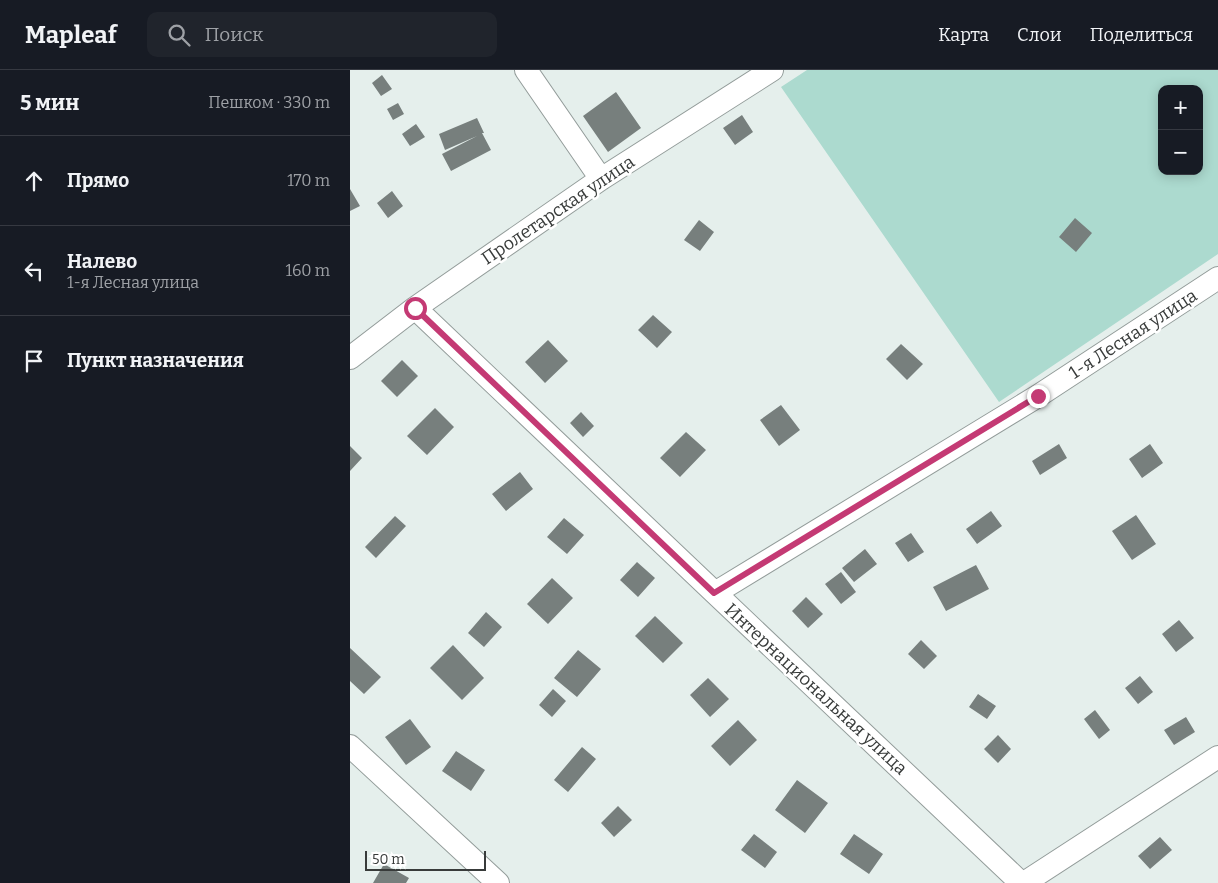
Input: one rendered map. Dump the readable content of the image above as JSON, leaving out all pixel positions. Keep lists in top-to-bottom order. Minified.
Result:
{"streets":{"street":["Пролетарская улица","1-я Лесная улица","Интернациональная улица"]},"crossings":[["Пролетарская улица","Интернациональная улица"],["1-я Лесная улица","Интернациональная улица"]],"scale_bar":"50 m","page":{"header":"Mapleaf","search":"Поиск","nav":["Карта","Слои","Поделиться"],"heading":["5 мин","Пешком · 330 m"],"map_buttons":["+","−"],"list":[["Прямо","170 m"],["Налево","1-я Лесная улица","160 m"],"Пункт назначения"],"scale":"50 m"}}
